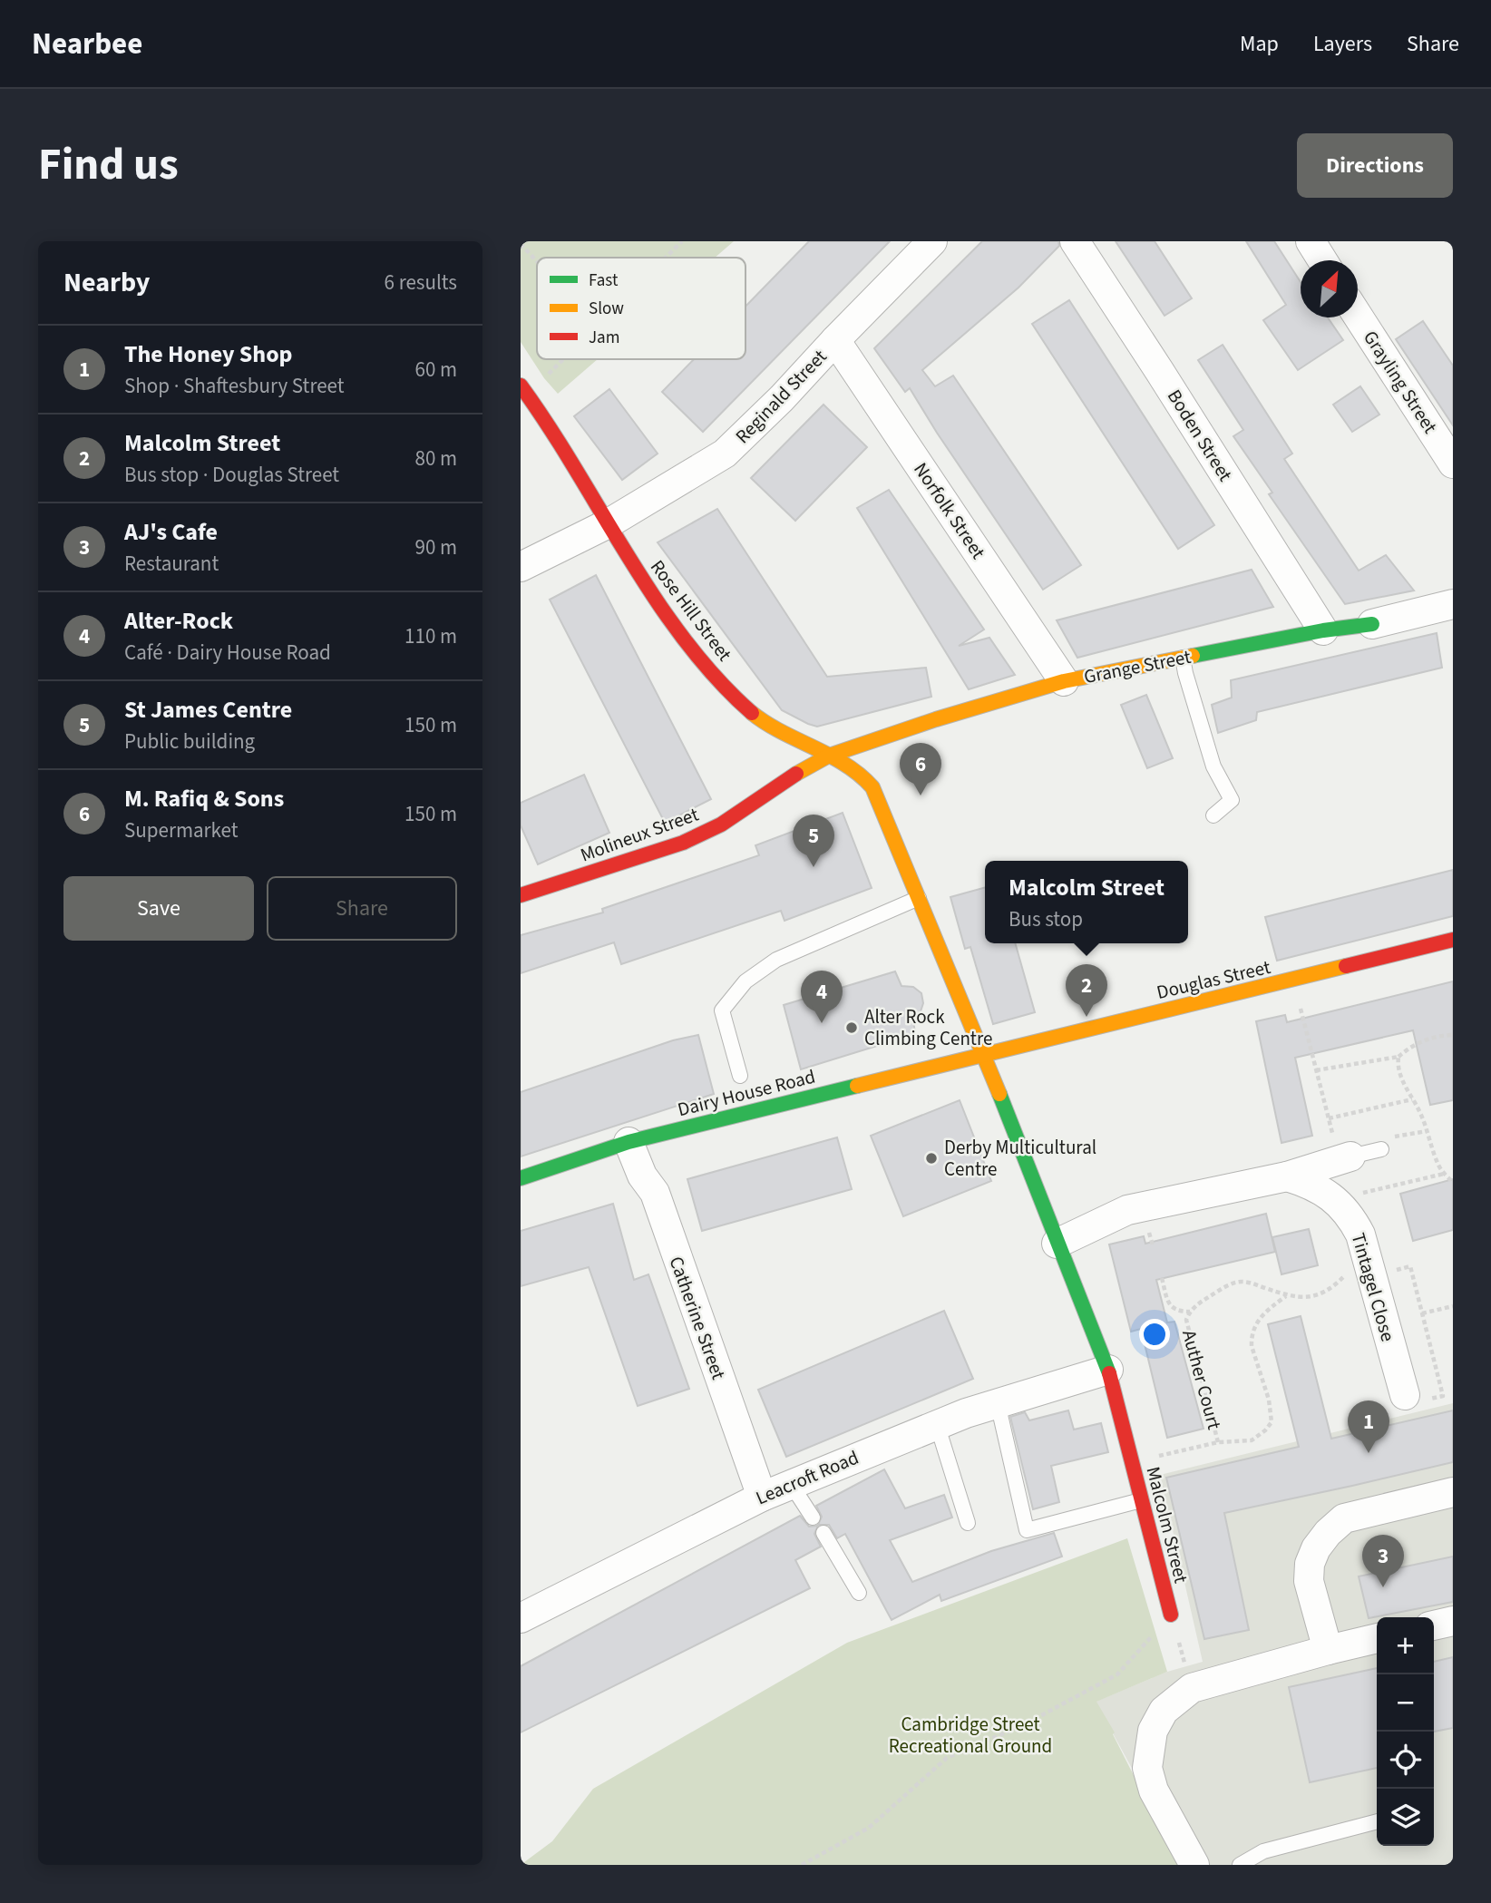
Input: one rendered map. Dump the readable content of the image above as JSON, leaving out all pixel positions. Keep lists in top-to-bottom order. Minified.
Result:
{"streets":{"street":["Grayling Street","Reginald Street","Boden Street","Norfolk Street","Rose Hill Street","Grange Street","Molineux Street","Douglas Street","Dairy House Road","Tintagel Close","Catherine Street","Leacroft Road","Malcolm Street"],"path":["Auther Court"]},"crossings":[["Reginald Street","Norfolk Street"],["Reginald Street","Rose Hill Street"],["Boden Street","Grange Street"],["Norfolk Street","Grange Street"],["Rose Hill Street","Grange Street"],["Rose Hill Street","Molineux Street"],["Rose Hill Street","Malcolm Street"],["Grange Street","Molineux Street"],["Douglas Street","Dairy House Road"],["Douglas Street","Malcolm Street"],["Dairy House Road","Catherine Street"],["Dairy House Road","Malcolm Street"],["Tintagel Close","Auther Court"],["Catherine Street","Leacroft Road"],["Leacroft Road","Malcolm Street"]],"parks":["Cambridge Street Recreational Ground"],"places":["Alter Rock Climbing Centre","Derby Multicultural Centre"],"legend":["Fast","Slow","Jam"],"north":"top right","page":{"header":"Nearbee","nav":["Map","Layers","Share"],"title":"Find us","buttons":["Directions",["Save","Share"]],"heading":["Nearby","6 results"],"list":[{"mark":"1","name":"The Honey Shop","note":"Shop · Shaftesbury Street","value":"60 m"},{"mark":"2","name":"Malcolm Street","note":"Bus stop · Douglas Street","value":"80 m"},{"mark":"3","name":"AJ's Cafe","note":"Restaurant","value":"90 m"},{"mark":"4","name":"Alter-Rock","note":"Café · Dairy House Road","value":"110 m"},{"mark":"5","name":"St James Centre","note":"Public building","value":"150 m"},{"mark":"6","name":"M. Rafiq & Sons","note":"Supermarket","value":"150 m"}],"pins":["6","5","2","4","1","3"],"popup":["Malcolm Street","Bus stop"],"map_buttons":["+","−"]}}
